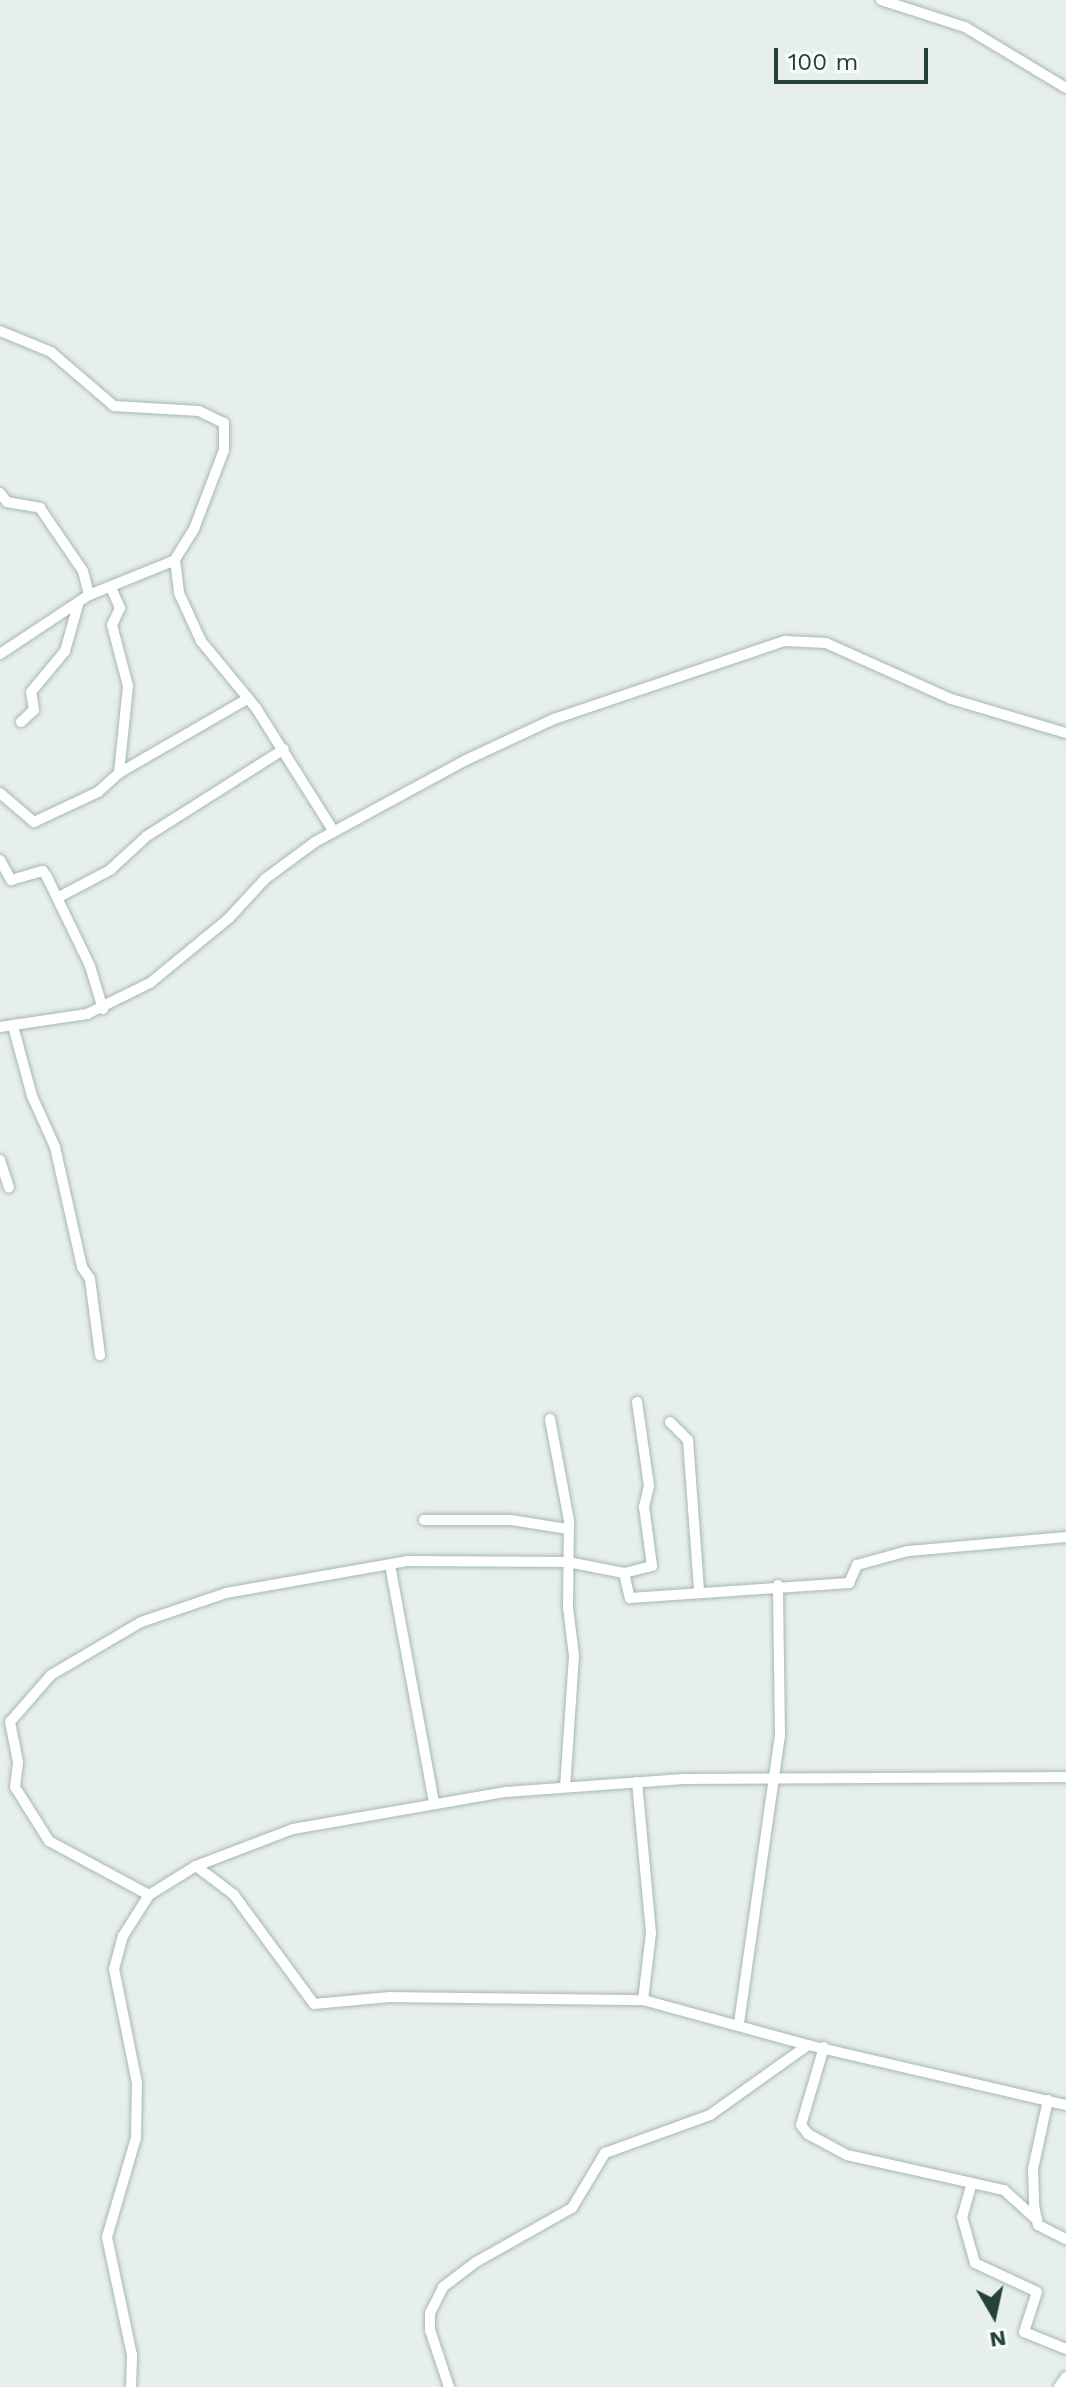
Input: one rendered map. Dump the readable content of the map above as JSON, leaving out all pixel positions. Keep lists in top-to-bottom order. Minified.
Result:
{"scale_bar":"100 m","north":"bottom"}
